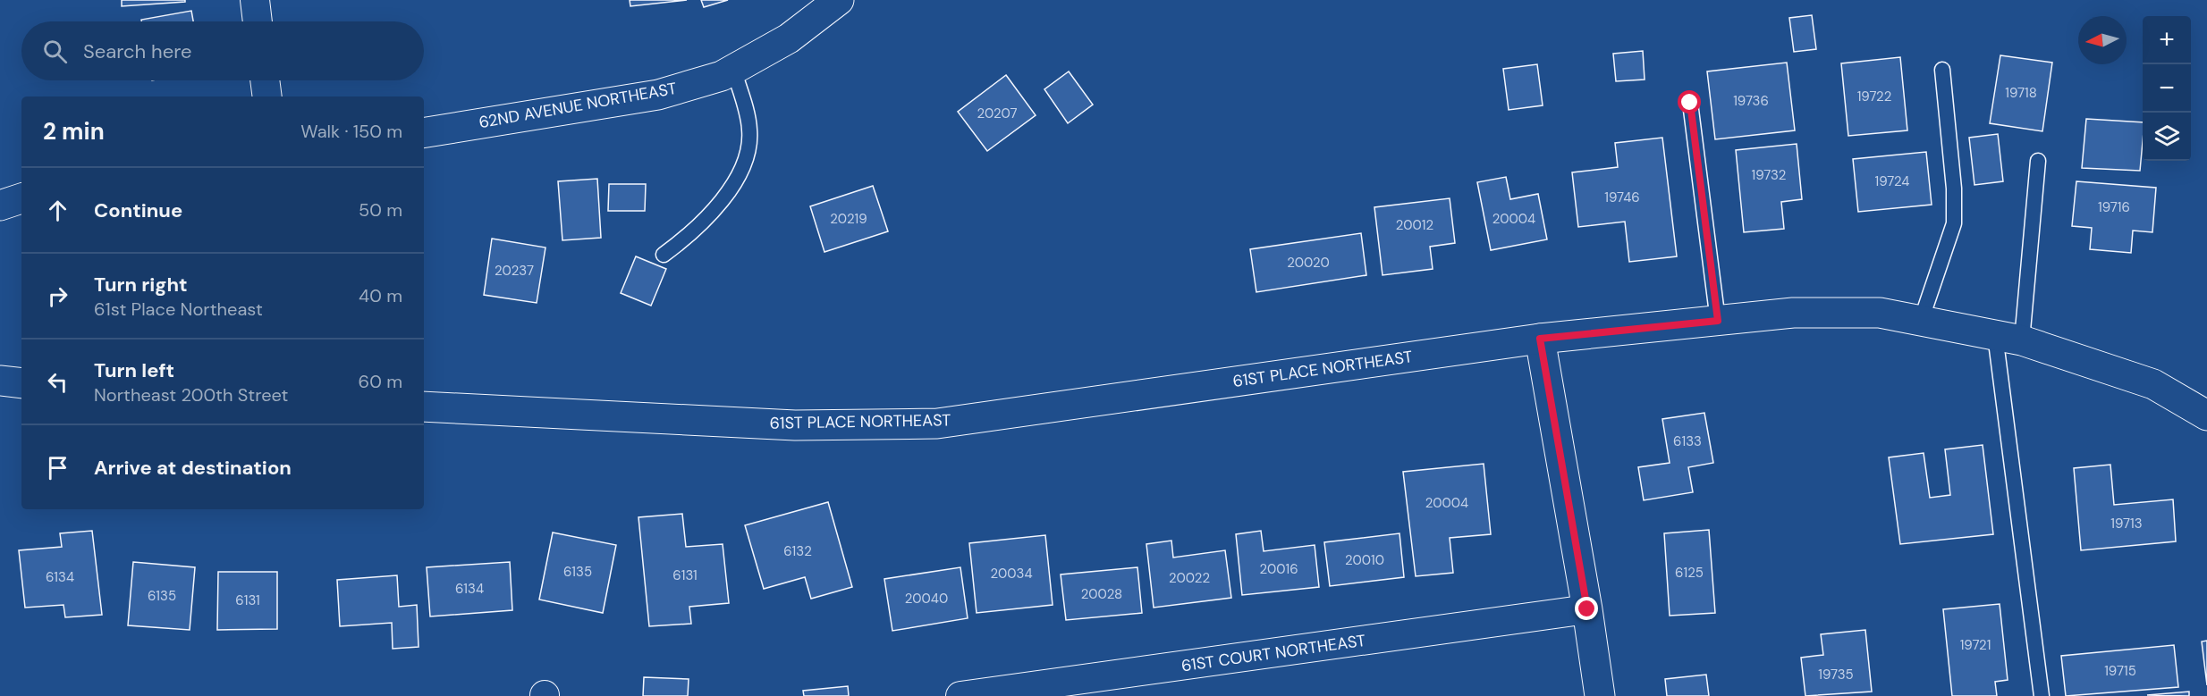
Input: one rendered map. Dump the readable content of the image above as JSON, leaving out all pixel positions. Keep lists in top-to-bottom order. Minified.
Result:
{"streets":{"main road":["62ND AVENUE NORTHEAST","61ST PLACE NORTHEAST"],"street":["61ST COURT NORTHEAST"]},"house_numbers":["19718","19722","19736","20207","19732","19724","19746","19716","20219","20004","20012","20020","20237","6133","20004","19713","6132","20010","20016","6135","6125","20034","6131","6134","20022","6134","20028","6135","20040","6131","19721","19715","19735"],"north":"left","page":{"map_buttons":["+","−"],"search":"Search here","heading":["2 min","Walk · 150 m"],"list":[["Continue","50 m"],["Turn right","61st Place Northeast","40 m"],["Turn left","Northeast 200th Street","60 m"],"Arrive at destination"]}}
